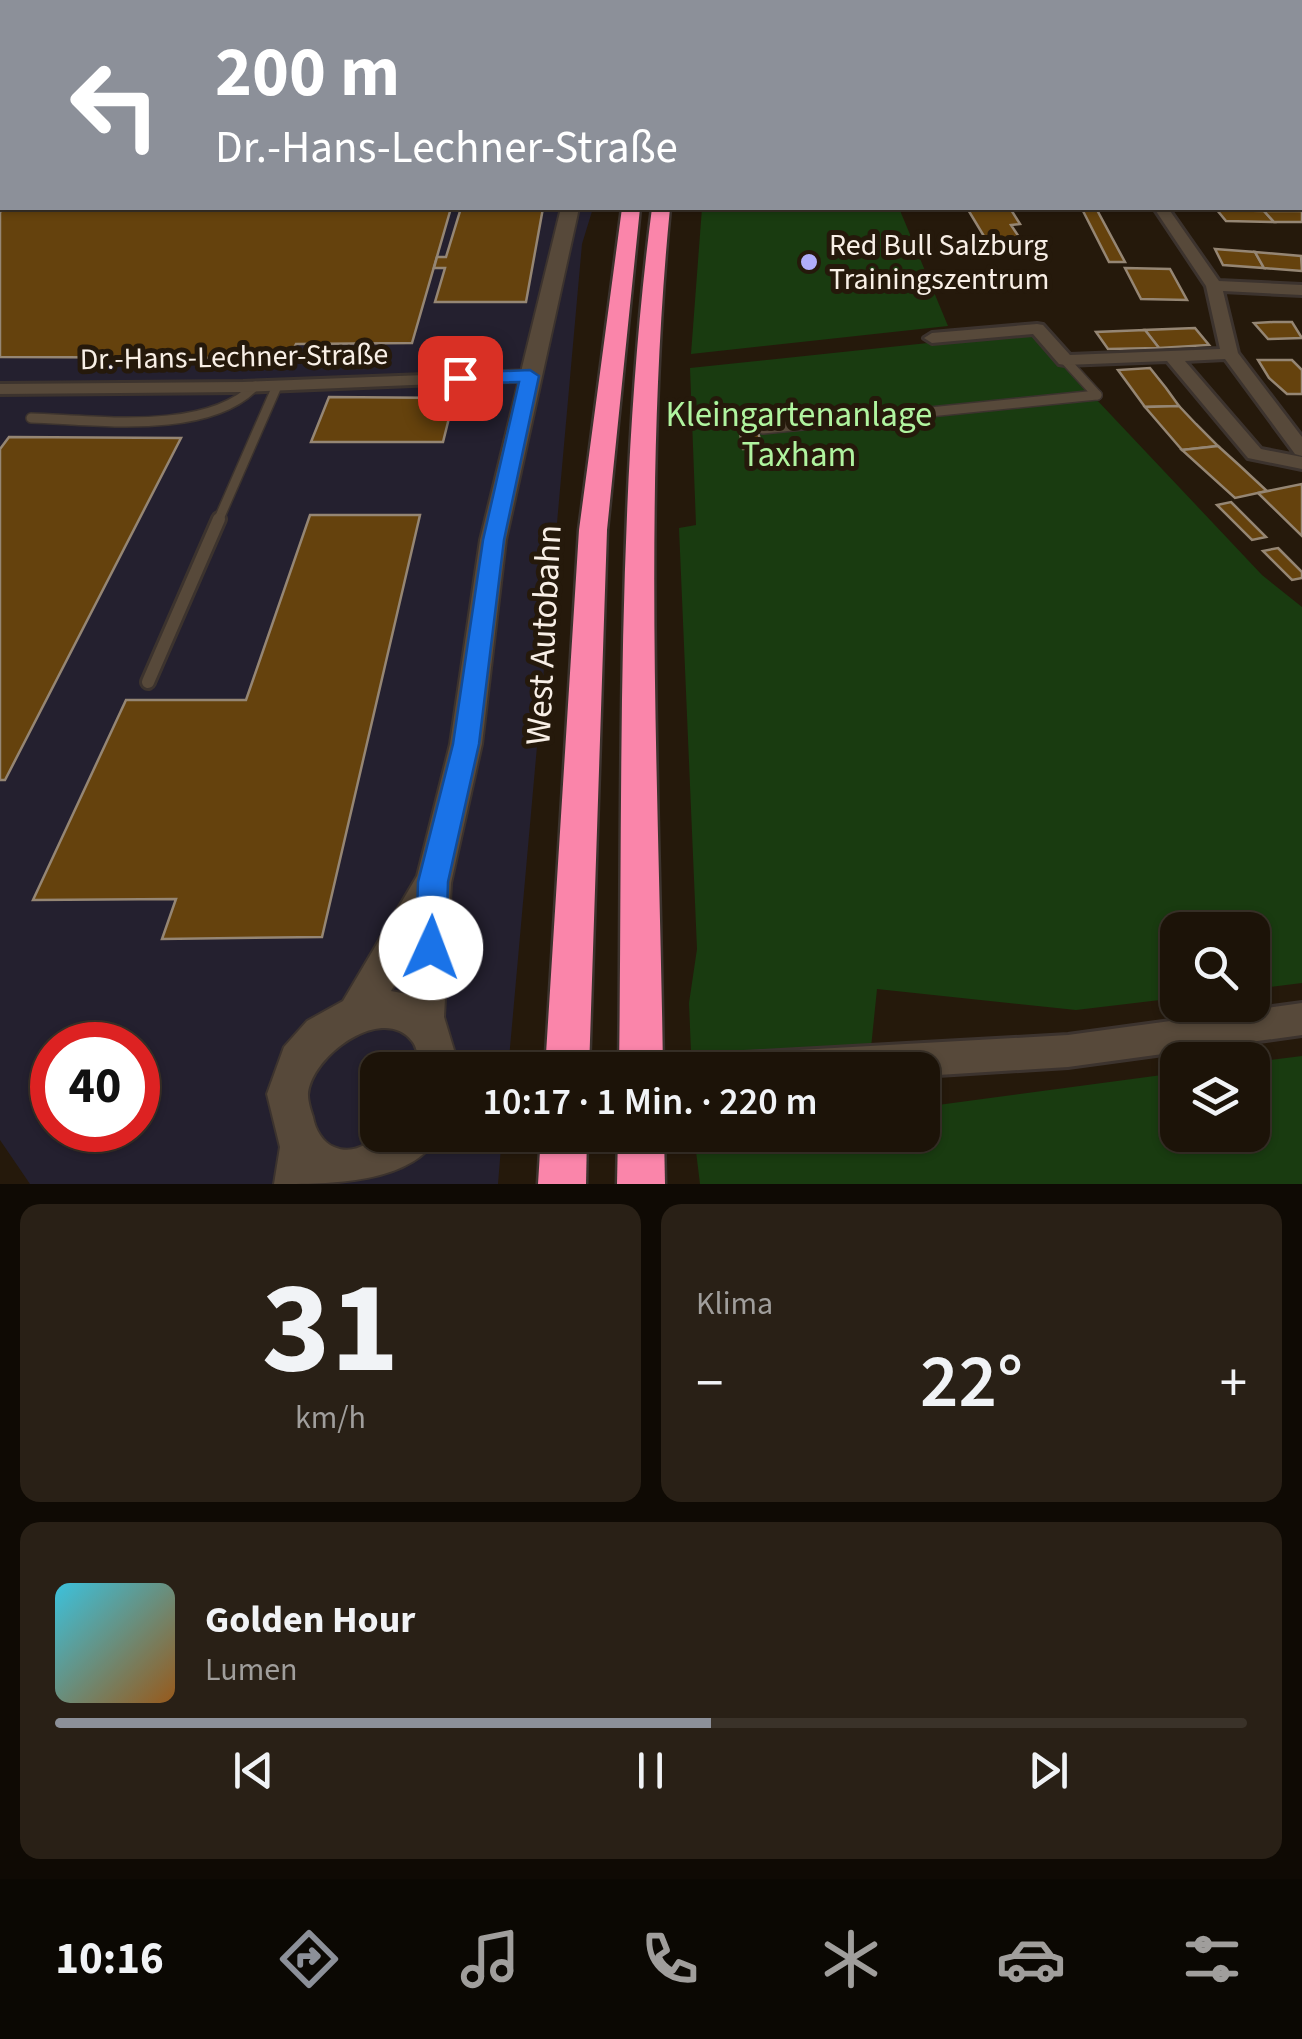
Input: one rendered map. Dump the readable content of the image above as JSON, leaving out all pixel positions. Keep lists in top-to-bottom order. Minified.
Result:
{"streets":{"highway":["West Autobahn"],"street":["Dr.-Hans-Lechner-Straße"]},"parks":["Kleingartenanlage Taxham"],"places":["Red Bull Salzburg Trainingszentrum"],"page":{"turn":["200 m","Dr.-Hans-Lechner-Straße"],"limit":"40","trip":"10:17 · 1 Min. · 220 m","tile":[["31","km/h"],"Klima"],"heat":["−","22°","+"],"song":["Golden Hour","Lumen"],"tabs":"10:16"}}
